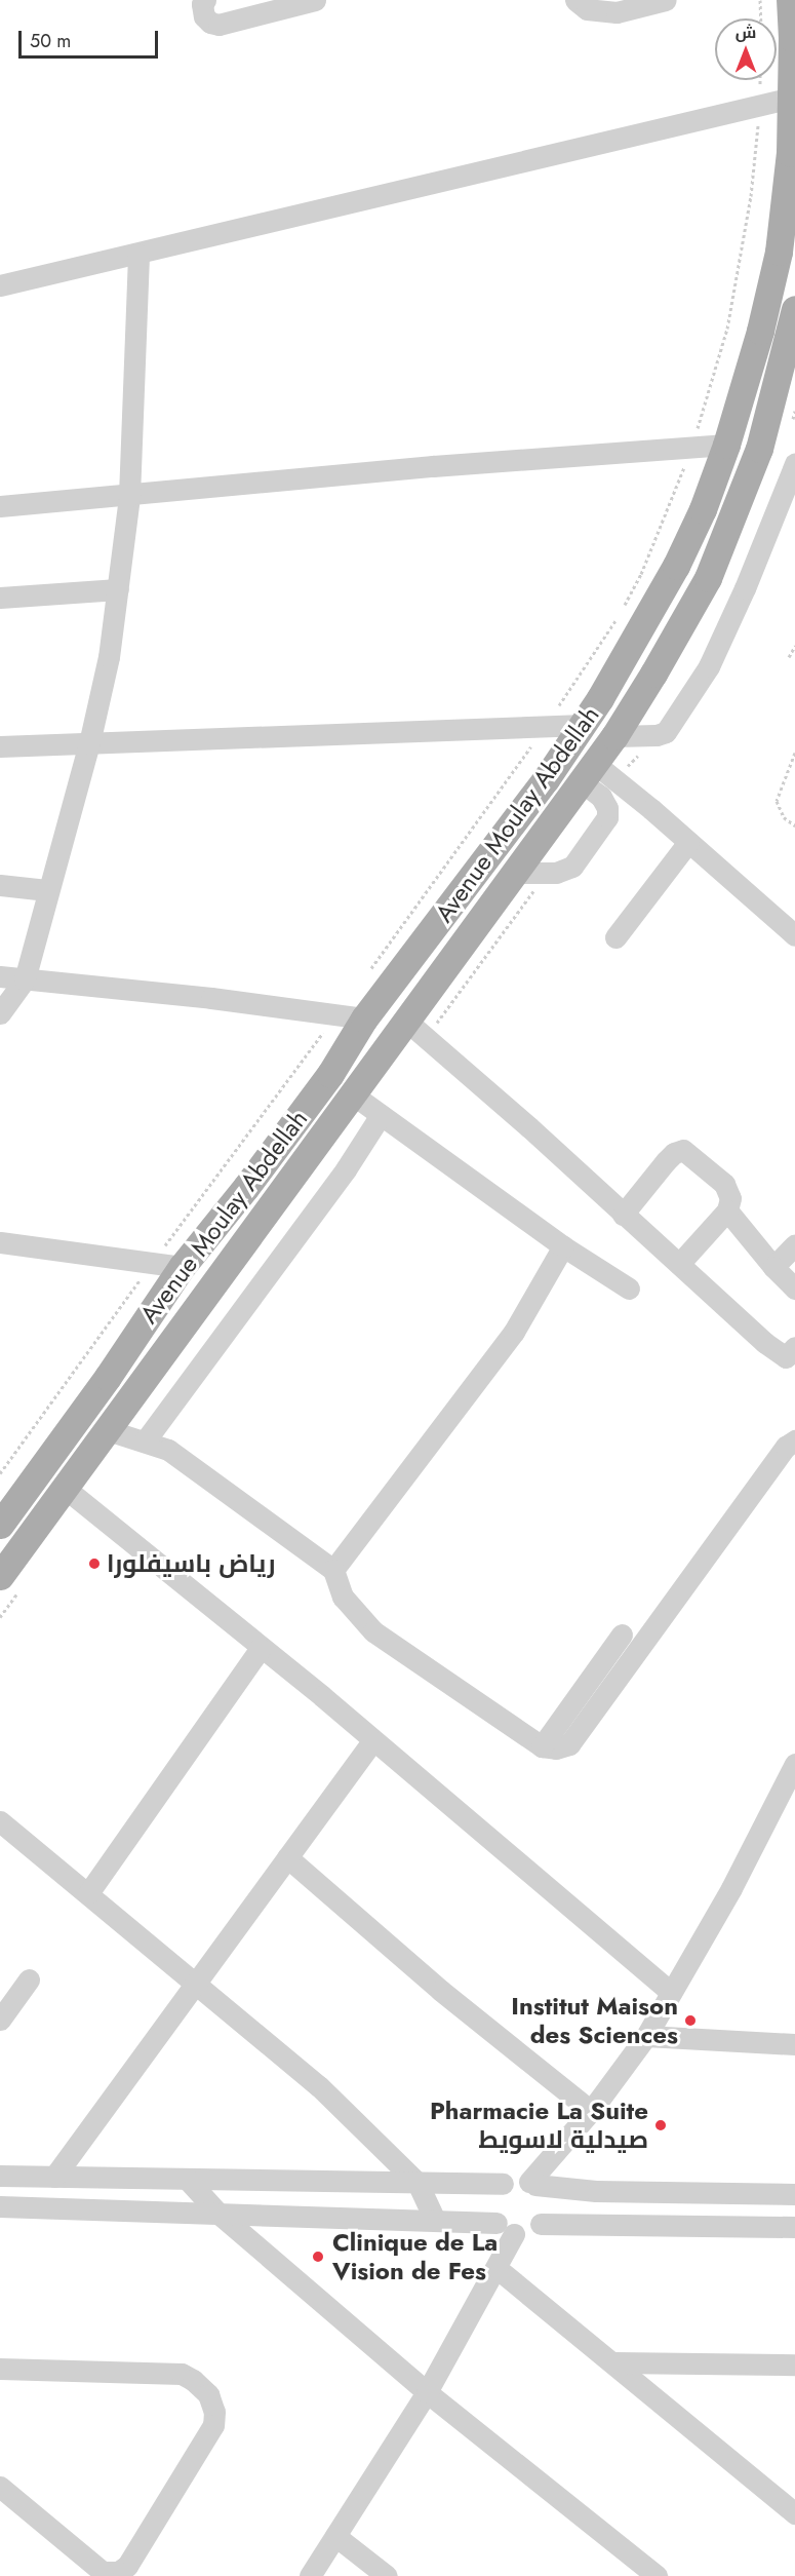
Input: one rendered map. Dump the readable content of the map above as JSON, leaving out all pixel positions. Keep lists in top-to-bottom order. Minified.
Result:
{"streets":{"main road":["Avenue Moulay Abdellah"]},"places":["رياض باسيفلورا","Institut Maison des Sciences","Pharmacie La Suite صيدلية لاسويط","Clinique de La Vision de Fes"],"scale_bar":"50 m","north":"top"}
